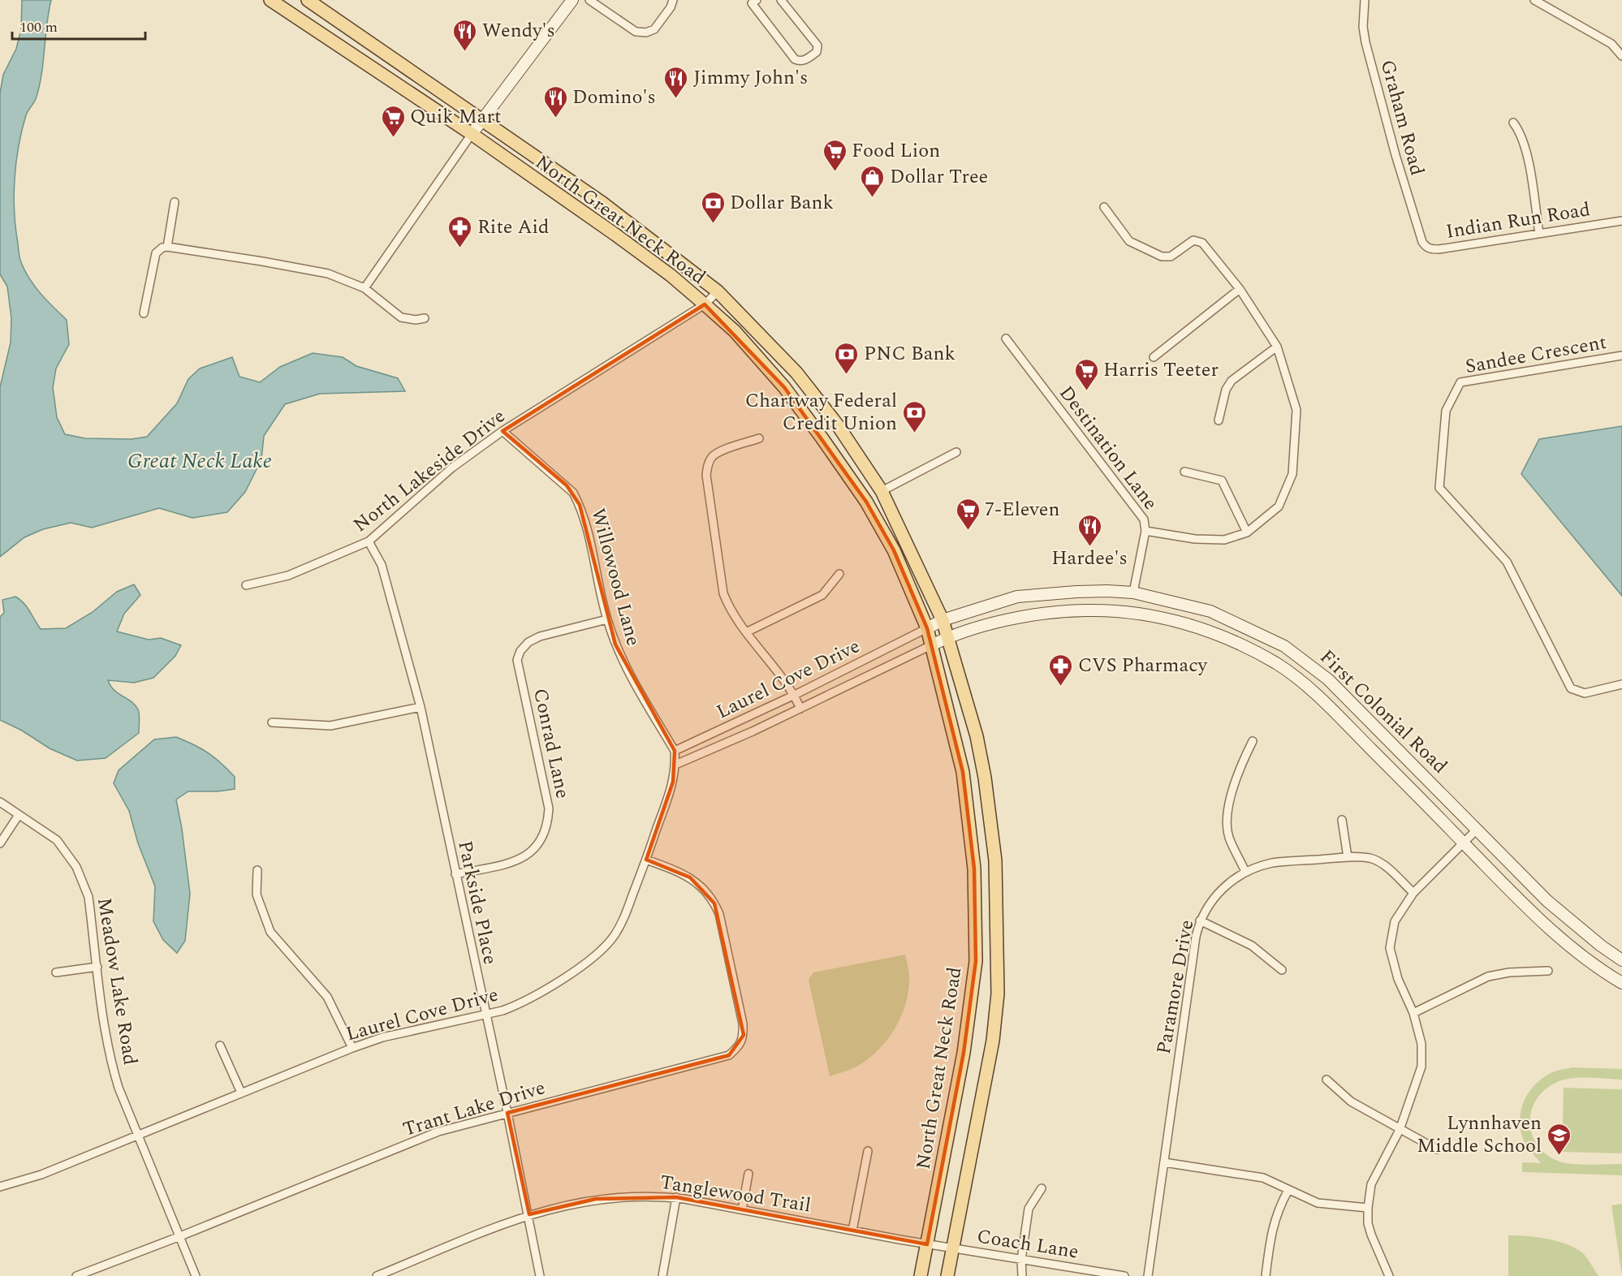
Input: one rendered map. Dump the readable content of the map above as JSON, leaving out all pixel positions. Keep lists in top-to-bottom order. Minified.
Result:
{"streets":{"main road":["North Great Neck Road","First Colonial Road"],"street":["Graham Road","Indian Run Road","Sandee Crescent","Destination Lane","North Lakeside Drive","Willowood Lane","Laurel Cove Drive","Conrad Lane","Parkside Place","Meadow Lake Road","Paramore Drive","Trant Lake Drive","Tanglewood Trail","Coach Lane"]},"crossings":[["Graham Road","Indian Run Road"],["North Great Neck Road","North Lakeside Drive"],["North Great Neck Road","Laurel Cove Drive"],["North Great Neck Road","First Colonial Road"],["North Great Neck Road","Tanglewood Trail"],["North Great Neck Road","Coach Lane"],["Destination Lane","First Colonial Road"],["North Lakeside Drive","Willowood Lane"],["North Lakeside Drive","Parkside Place"],["Willowood Lane","Laurel Cove Drive"],["Willowood Lane","Conrad Lane"],["Laurel Cove Drive","First Colonial Road"],["Laurel Cove Drive","Parkside Place"],["Laurel Cove Drive","Meadow Lake Road"],["Laurel Cove Drive","Trant Lake Drive"],["Conrad Lane","Parkside Place"],["Parkside Place","Trant Lake Drive"],["Parkside Place","Tanglewood Trail"],["Meadow Lake Road","Trant Lake Drive"],["Tanglewood Trail","Coach Lane"]],"water":["Great Neck Lake"],"places":{"restaurant":["Wendy's","Jimmy John's","Domino's","Hardee's"],"supermarket":["Quik Mart","Food Lion","Harris Teeter","7-Eleven"],"shop":["Dollar Tree"],"bank":["Dollar Bank","PNC Bank","Chartway Federal Credit Union"],"pharmacy":["Rite Aid","CVS Pharmacy"],"school or university":["Lynnhaven Middle School"]},"scale_bar":"100 m"}
